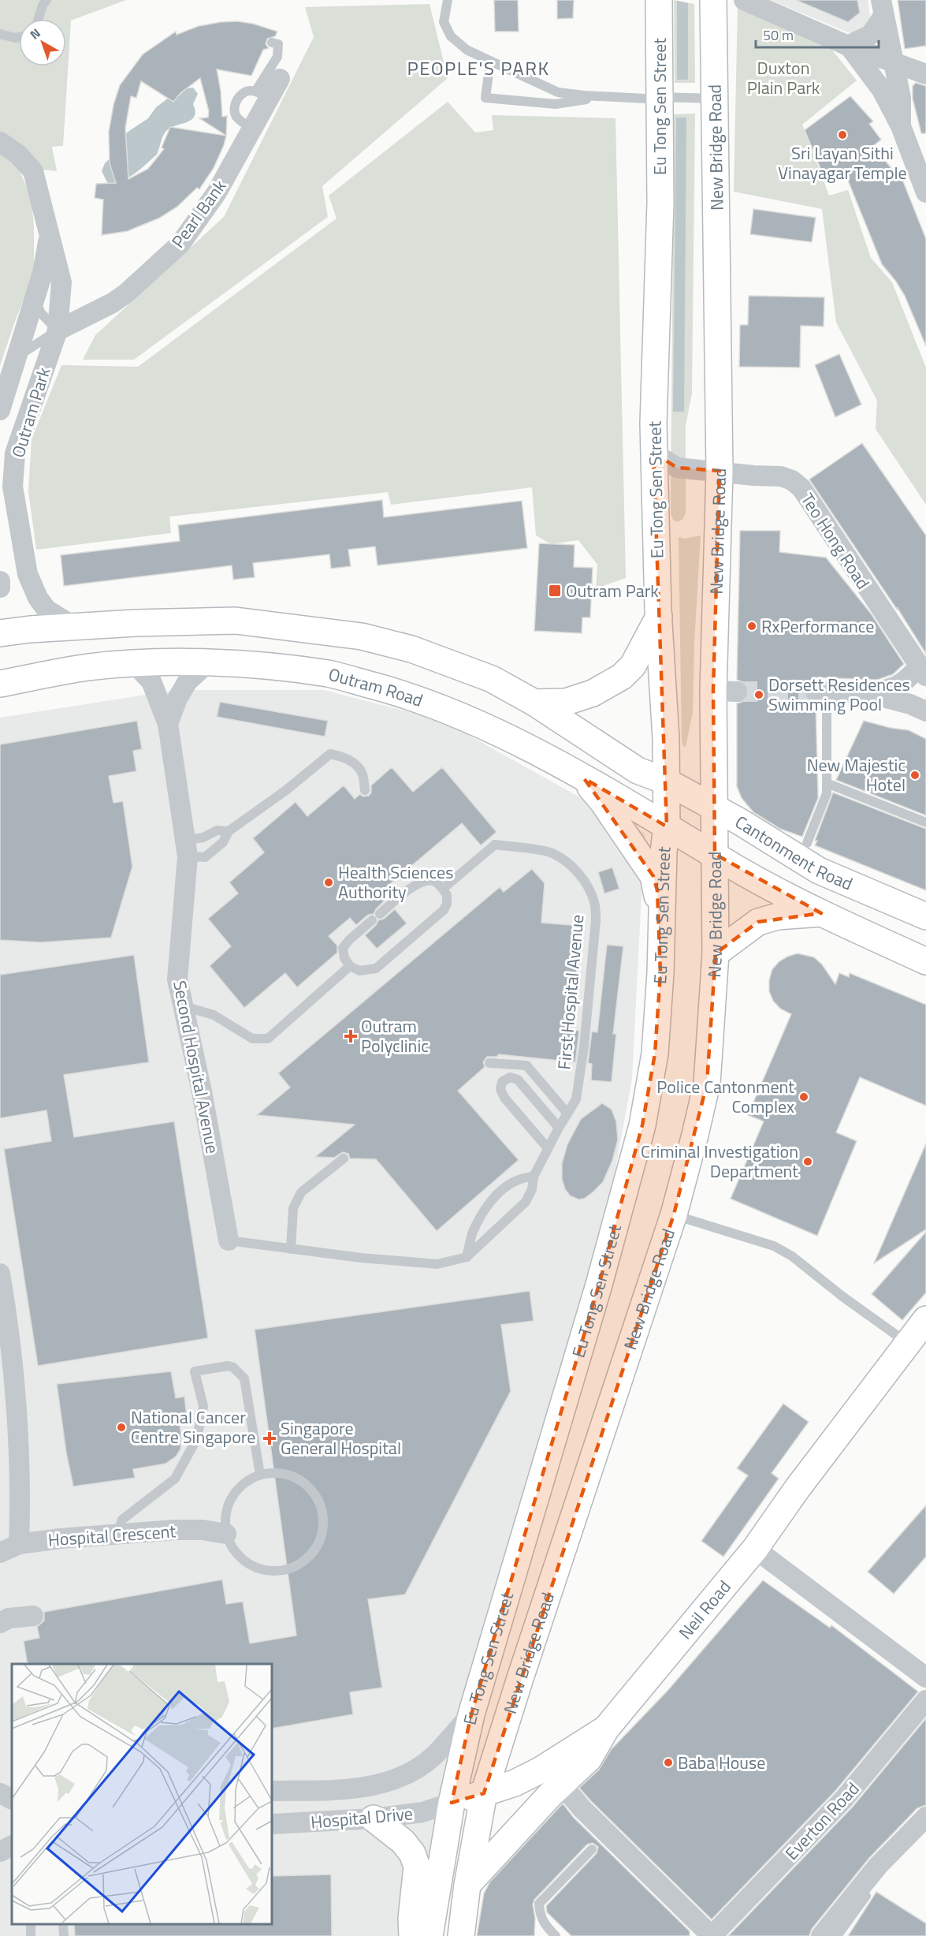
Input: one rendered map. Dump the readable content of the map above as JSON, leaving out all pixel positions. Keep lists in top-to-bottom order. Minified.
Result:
{"streets":{"main road":["Eu Tong Sen Street","New Bridge Road","Outram Road","Cantonment Road","Neil Road"],"street":["Pearl Bank","Outram Park","Teo Hong Road","Second Hospital Avenue","Hospital Crescent","Hospital Drive","Everton Road"],"lane":["First Hospital Avenue"]},"crossings":[["Eu Tong Sen Street","Teo Hong Road"],["Eu Tong Sen Street","Outram Road"],["Eu Tong Sen Street","Cantonment Road"],["Eu Tong Sen Street","Hospital Drive"],["New Bridge Road","Teo Hong Road"],["New Bridge Road","Outram Road"],["New Bridge Road","Cantonment Road"],["New Bridge Road","Neil Road"],["Pearl Bank","Outram Park"],["Outram Road","Second Hospital Avenue"],["First Hospital Avenue","Second Hospital Avenue"]],"districts":["PEOPLE'S PARK"],"parks":["Duxton Plain Park"],"places":{"other":["Sri Layan Sithi Vinayagar Temple","RxPerformance","Dorsett Residences Swimming Pool","New Majestic Hotel","Health Sciences Authority","Police Cantonment Complex","Criminal Investigation Department","National Cancer Centre Singapore","Baba House"],"transit":["Outram Park"],"health":["Outram Polyclinic","Singapore General Hospital"]},"scale_bar":"50 m","north":"top left"}
